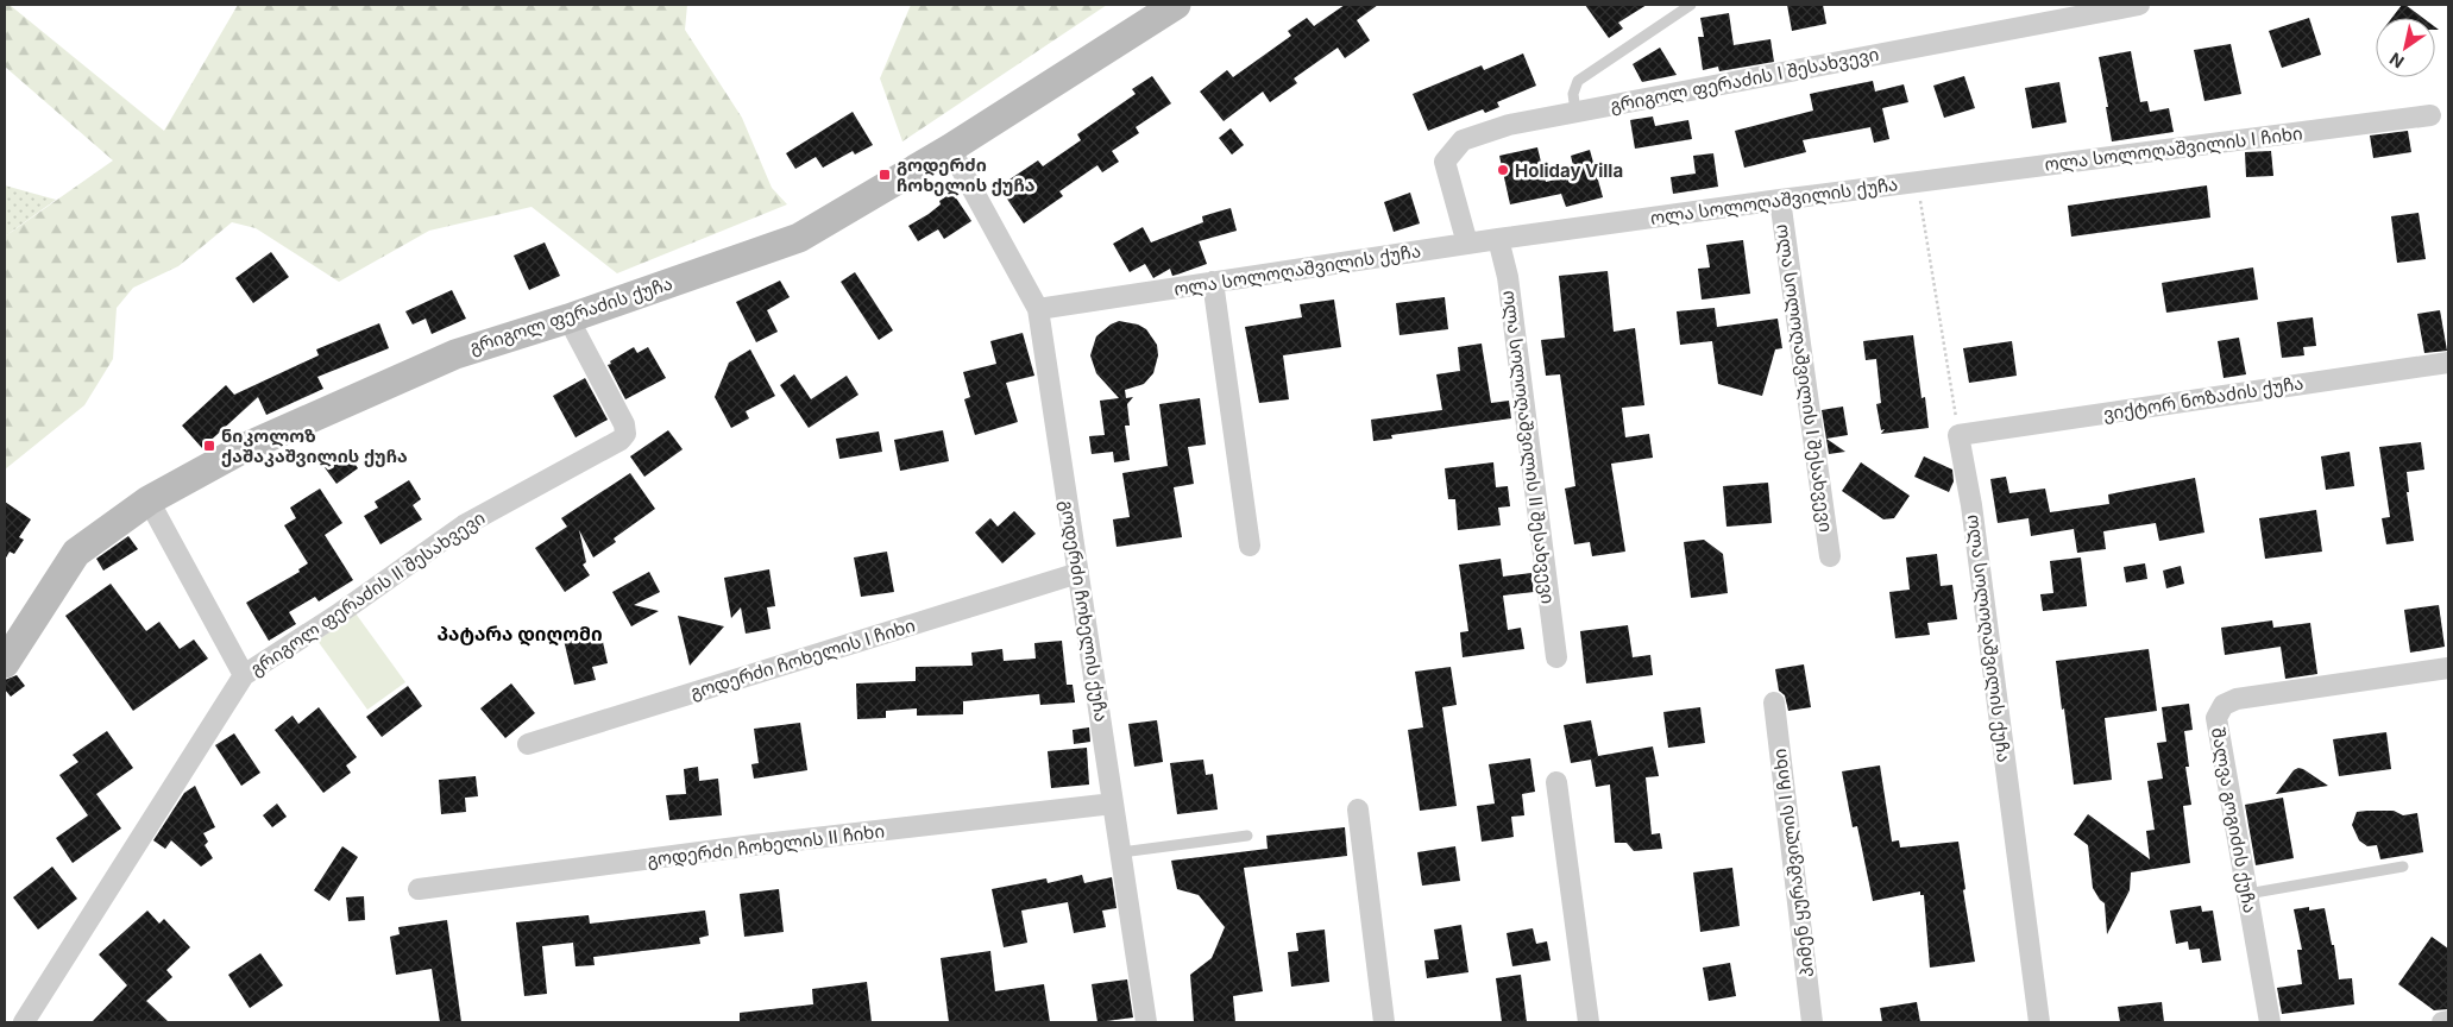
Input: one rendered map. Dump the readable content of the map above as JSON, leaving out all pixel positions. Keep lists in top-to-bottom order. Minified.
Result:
{"streets":{"street":["გრიგოლ ფერაძის I შესახვევი","ოლა სოლოღაშვილის I ჩიხი","ოლა სოლოღაშვილის ქუჩა","გრიგოლ ფერაძის ქუჩა","ოლა სოლოღაშვილის I შესახვევი","ვიქტორ ნოზაძის ქუჩა","ოლა სოლოღაშვილის II შესახვევი","გრიგოლ ფერაძის II შესახვევი","გოდერძი ჩოხელის ქუჩა","გოდერძი ჩოხელის I ჩიხი","შალვა გოგიძის ქუჩა","გოდერძი ჩოხელის II ჩიხი","პიმენ ყურაშვილის I ჩიხი"]},"crossings":[["გრიგოლ ფერაძის I შესახვევი","ოლა სოლოღაშვილის ქუჩა"],["ოლა სოლოღაშვილის I ჩიხი","ოლა სოლოღაშვილის ქუჩა"],["ოლა სოლოღაშვილის ქუჩა","ოლა სოლოღაშვილის I შესახვევი"],["ოლა სოლოღაშვილის ქუჩა","ვიქტორ ნოზაძის ქუჩა"],["ოლა სოლოღაშვილის ქუჩა","ოლა სოლოღაშვილის II შესახვევი"],["ოლა სოლოღაშვილის ქუჩა","გოდერძი ჩოხელის ქუჩა"],["გრიგოლ ფერაძის ქუჩა","გრიგოლ ფერაძის II შესახვევი"],["გრიგოლ ფერაძის ქუჩა","გოდერძი ჩოხელის ქუჩა"],["გოდერძი ჩოხელის ქუჩა","გოდერძი ჩოხელის I ჩიხი"],["გოდერძი ჩოხელის ქუჩა","გოდერძი ჩოხელის II ჩიხი"]],"districts":["პატარა დიღომი"],"places":{"other":["Holiday Villa"],"transit":["გოდერძი ჩოხელის ქუჩა","ნიკოლოზ ქაშაკაშვილის ქუჩა"]},"north":"bottom left"}
